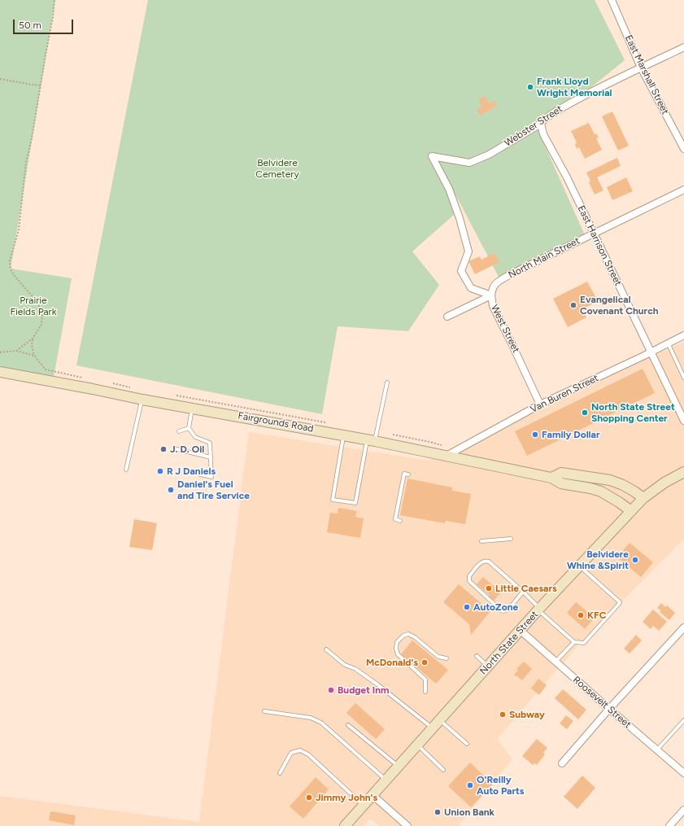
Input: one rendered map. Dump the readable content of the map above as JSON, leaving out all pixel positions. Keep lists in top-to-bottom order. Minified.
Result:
{"streets":{"main road":["Fairgrounds Road","North State Street"],"street":["East Marshall Street","Webster Street","East Harrison Street","North Main Street","West Street","Van Buren Street","Roosevelt Street"]},"crossings":[["East Marshall Street","Webster Street"],["Webster Street","East Harrison Street"],["Webster Street","West Street"],["East Harrison Street","North Main Street"],["East Harrison Street","Van Buren Street"],["North Main Street","West Street"],["West Street","Van Buren Street"],["Van Buren Street","Fairgrounds Road"],["Fairgrounds Road","North State Street"],["North State Street","Roosevelt Street"]],"parks":["Belvidere Cemetery","Prairie Fields Park"],"places":["Frank Lloyd Wright Memorial","Evangelical Covenant Church","North State Street Shopping Center","Family Dollar","J. D. Oil","R J Daniels","Daniel's Fuel and Tire Service","Belvidere Whine &Spirit","Little Caesars","AutoZone","KFC","McDonald's","Budget Inm","Subway","O'Reilly Auto Parts","Jimmy John's","Union Bank"],"scale_bar":"50 m"}
